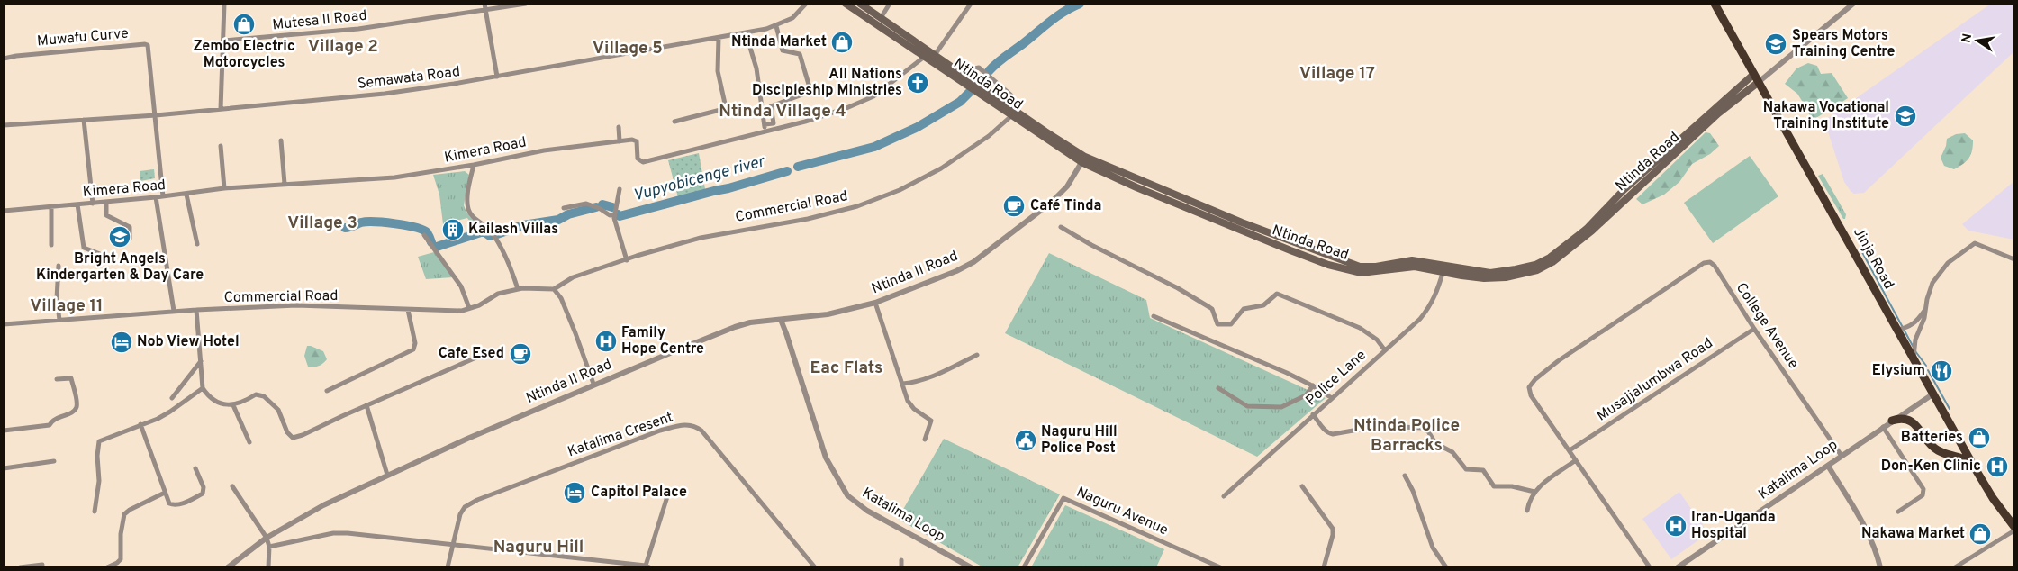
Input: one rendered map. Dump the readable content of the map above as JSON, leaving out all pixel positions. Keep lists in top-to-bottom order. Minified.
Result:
{"streets":{"highway":["Jinja Road"],"main road":["Ntinda Road"],"street":["Mutesa II Road","Muwafu Curve","Semawata Road","Kimera Road","Commercial Road","Ntinda II Road","College Avenue","Police Lane","Musajjalumbwa Road","Katalima Cresent","Katalima Loop","Naguru Avenue"]},"crossings":[["Muwafu Curve","Semawata Road"],["Ntinda Road","Kimera Road"],["Ntinda Road","Commercial Road"],["Ntinda Road","Jinja Road"],["Ntinda Road","Ntinda II Road"],["Ntinda Road","Police Lane"],["Jinja Road","Katalima Loop"],["Ntinda II Road","Katalima Loop"],["College Avenue","Musajjalumbwa Road"],["College Avenue","Katalima Loop"]],"districts":["Village 2","Village 5","Village 17","Ntinda Village 4","Village 3","Village 11","Eac Flats","Ntinda Police Barracks","Naguru Hill"],"water":["Vupyobicenge river"],"places":{"shop":["Zembo Electric Motorcycles","Ntinda Market","Batteries","Nakawa Market"],"school or university":["Spears Motors Training Centre","Nakawa Vocational Training Institute","Bright Angels Kindergarten & Day Care"],"church":["All Nations Discipleship Ministries"],"cafe":["Café Tinda","Cafe Esed"],"building":["Kailash Villas"],"hospital":["Family Hope Centre","Don-Ken Clinic","Iran-Uganda Hospital"],"hotel":["Nob View Hotel","Capitol Palace"],"restaurant":["Elysium"],"public building":["Naguru Hill Police Post"]},"north":"left"}
